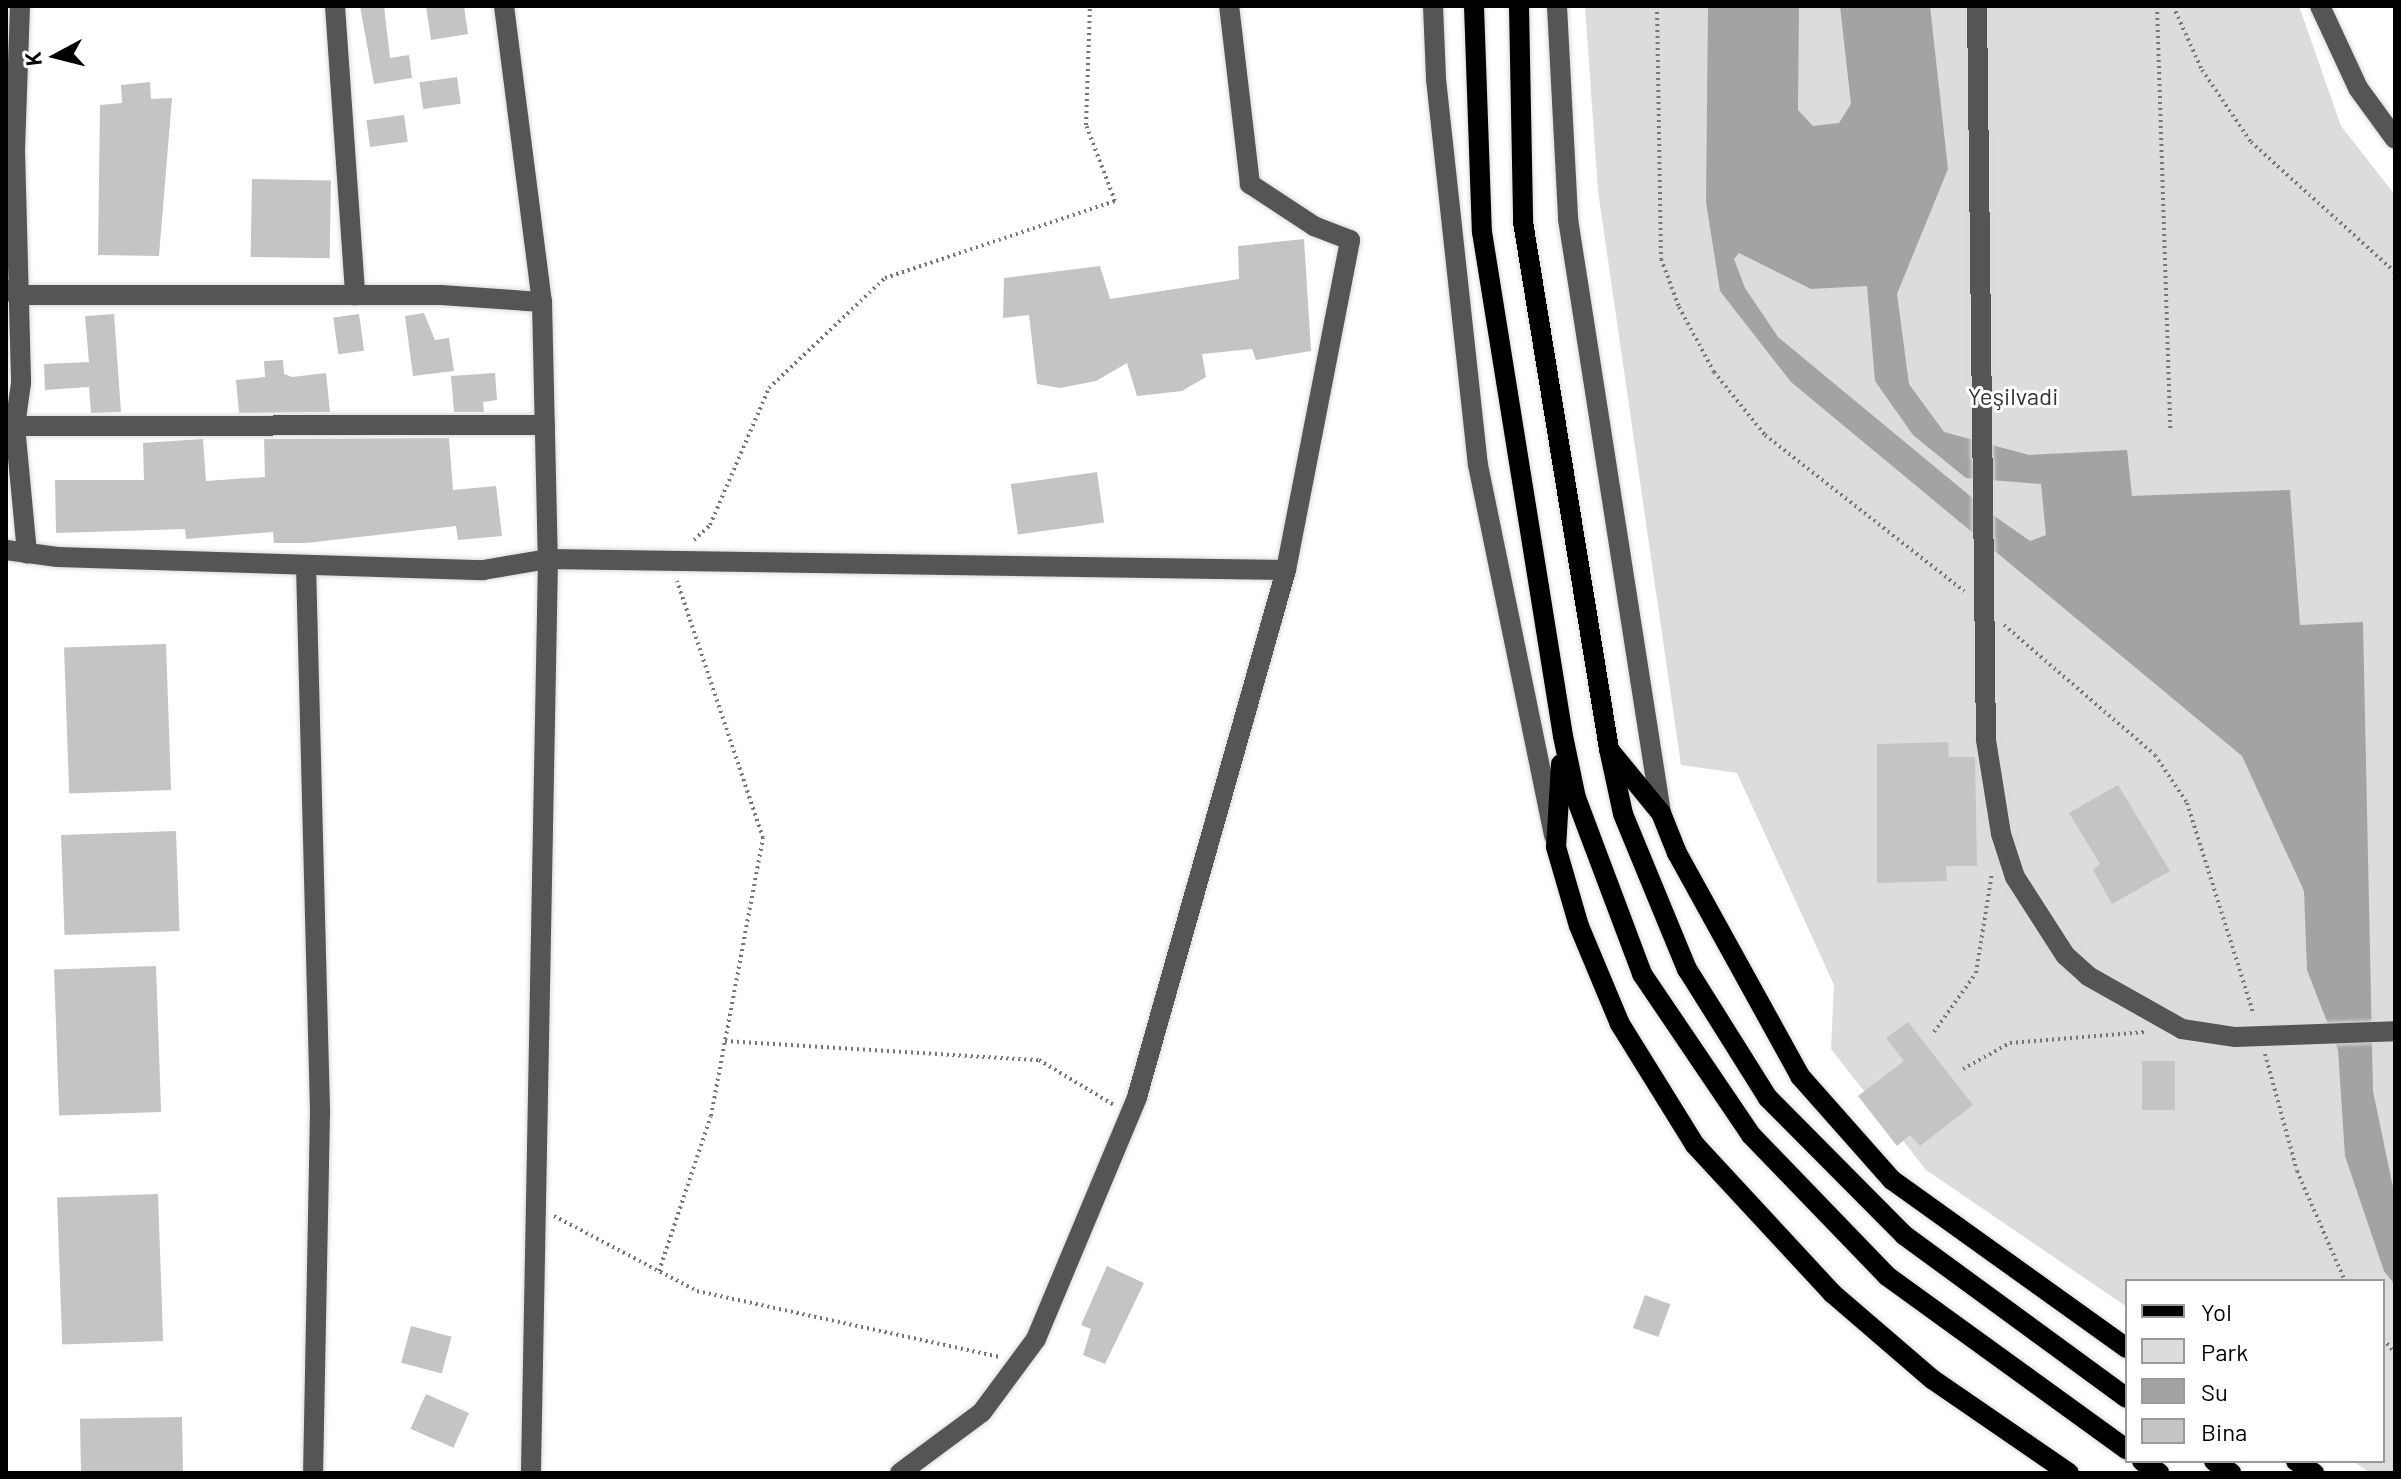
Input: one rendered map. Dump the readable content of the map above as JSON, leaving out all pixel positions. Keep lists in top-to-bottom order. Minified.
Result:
{"parks":["Yeşilvadi"],"legend":["Yol","Park","Su","Bina"],"north":"left"}
